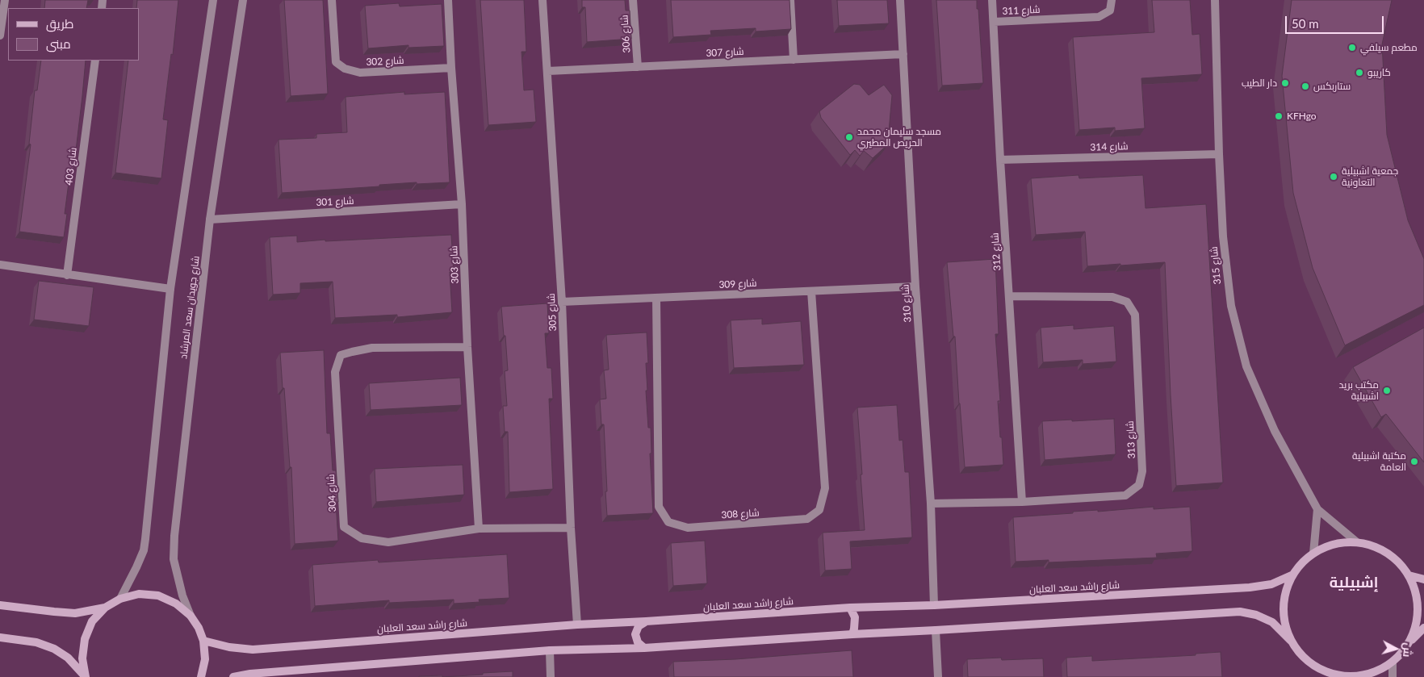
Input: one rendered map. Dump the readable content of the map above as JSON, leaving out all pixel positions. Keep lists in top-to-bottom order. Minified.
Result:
{"streets":{"main road":["شارع راشد سعد العلبان"],"street":["شارع 311","شارع 306","شارع 307","شارع 302","شارع 314","شارع 403","شارع 301","شارع 312","شارع 303","شارع 315","شارع 309","شارع 310","شارع جويدان سعد المرشاد","شارع 305","شارع 313","شارع 304","شارع 308"]},"crossings":[["شارع 311","شارع 312"],["شارع 306","شارع 307"],["شارع 307","شارع 310"],["شارع 307","شارع 305"],["شارع 302","شارع 303"],["شارع 314","شارع 312"],["شارع 314","شارع 315"],["شارع 301","شارع 303"],["شارع 301","شارع جويدان سعد المرشاد"],["شارع 312","شارع 313"],["شارع 303","شارع 304"],["شارع 315","شارع راشد سعد العلبان"],["شارع 309","شارع 310"],["شارع 309","شارع 305"],["شارع 309","شارع 308"],["شارع 310","شارع 313"],["شارع 310","شارع راشد سعد العلبان"],["شارع 305","شارع 304"],["شارع 305","شارع راشد سعد العلبان"]],"districts":["إشبيلية"],"places":["مطعم سيلفي","كاريبو","دار الطيب","ستاربكس","KFHgo","مسجد سليمان محمد الحريص المطيري","جمعية اشبيلية التعاونية","مكتب بريد اشبيلية","مكتبة اشبيلية العامة"],"legend":["طريق","مبنى"],"scale_bar":"50 m","north":"right"}
